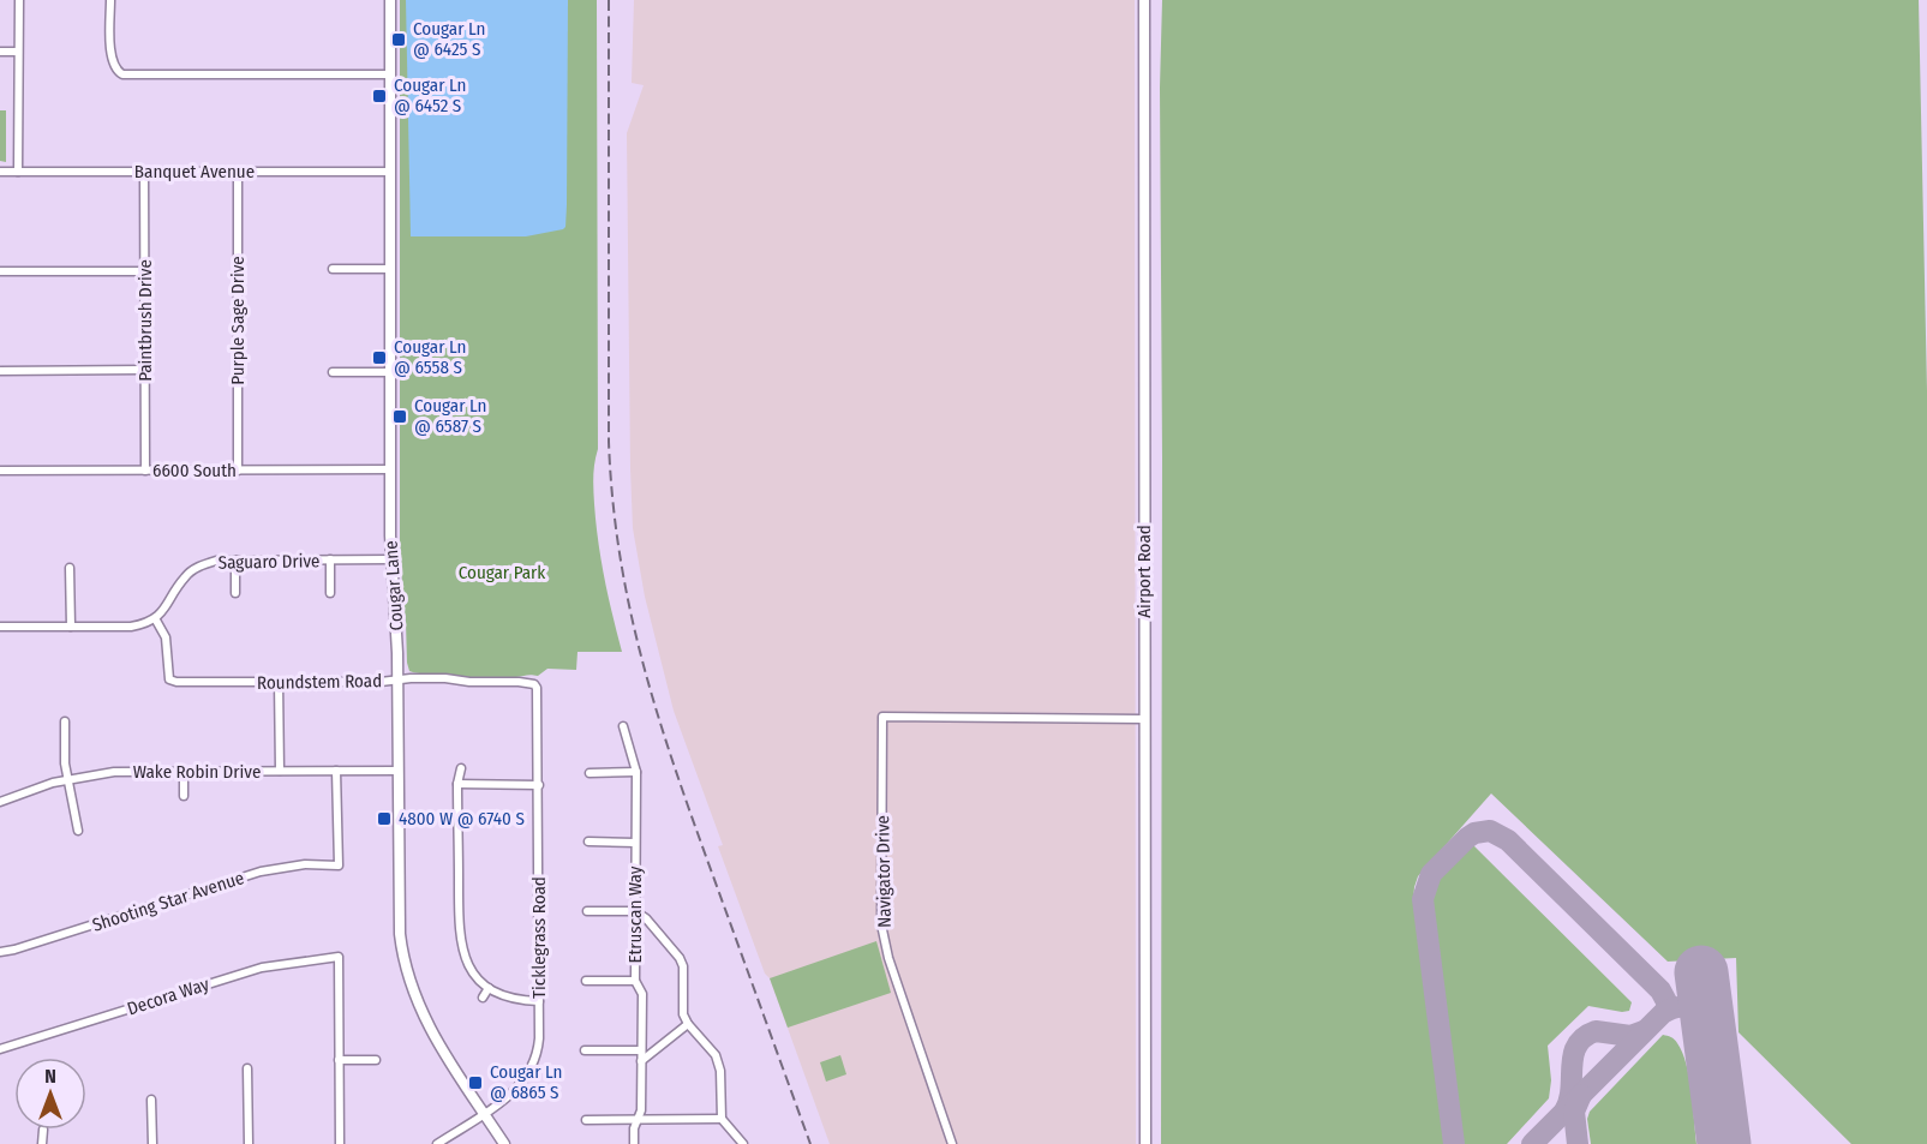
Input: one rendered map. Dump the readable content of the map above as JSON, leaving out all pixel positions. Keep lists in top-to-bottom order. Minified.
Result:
{"streets":{"main road":["Airport Road","Cougar Lane"],"street":["Banquet Avenue","Paintbrush Drive","Purple Sage Drive","6600 South","Saguaro Drive","Roundstem Road","Wake Robin Drive","Navigator Drive","Shooting Star Avenue","Etruscan Way","Ticklegrass Road","Decora Way"]},"crossings":[["Banquet Avenue","Paintbrush Drive"],["Banquet Avenue","Purple Sage Drive"],["Banquet Avenue","Cougar Lane"],["Paintbrush Drive","6600 South"],["Purple Sage Drive","6600 South"],["6600 South","Cougar Lane"],["Saguaro Drive","Cougar Lane"],["Saguaro Drive","Roundstem Road"],["Airport Road","Navigator Drive"],["Cougar Lane","Roundstem Road"],["Cougar Lane","Wake Robin Drive"],["Cougar Lane","Ticklegrass Road"],["Roundstem Road","Ticklegrass Road"],["Wake Robin Drive","Shooting Star Avenue"]],"parks":["Cougar Park"],"places":{"transit":["Cougar Ln @ 6425 S","Cougar Ln @ 6452 S","Cougar Ln @ 6558 S","Cougar Ln @ 6587 S","4800 W @ 6740 S","Cougar Ln @ 6865 S"]},"north":"top"}
